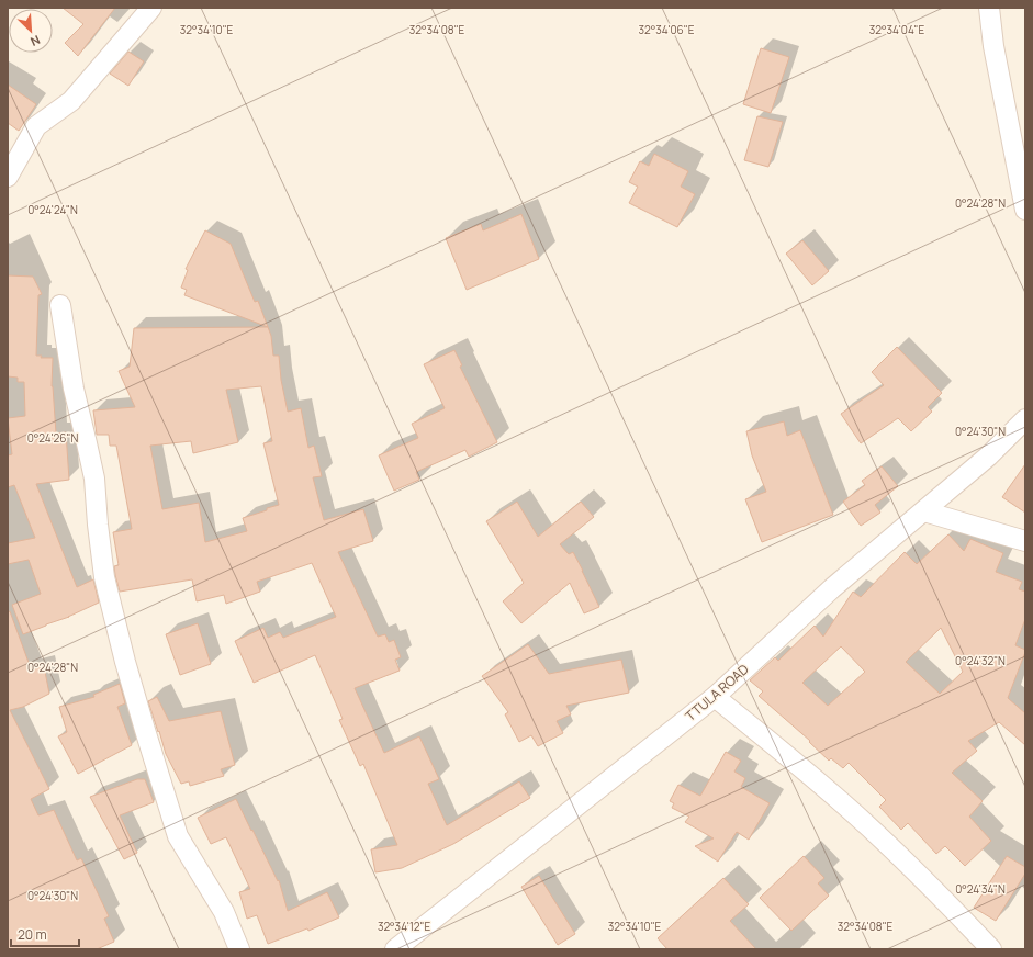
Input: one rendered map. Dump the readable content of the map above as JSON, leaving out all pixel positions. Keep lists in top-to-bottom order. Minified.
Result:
{"streets":{"street":["TTULA ROAD"]},"scale_bar":"20 m","north":"bottom right","coordinates":["32°34'10\"E","32°34'08\"E","32°34'06\"E","32°34'04\"E","0°24'28\"N","0°24'24\"N","0°24'30\"N","0°24'26\"N","0°24'32\"N","0°24'34\"N","32°34'12\"E"]}
